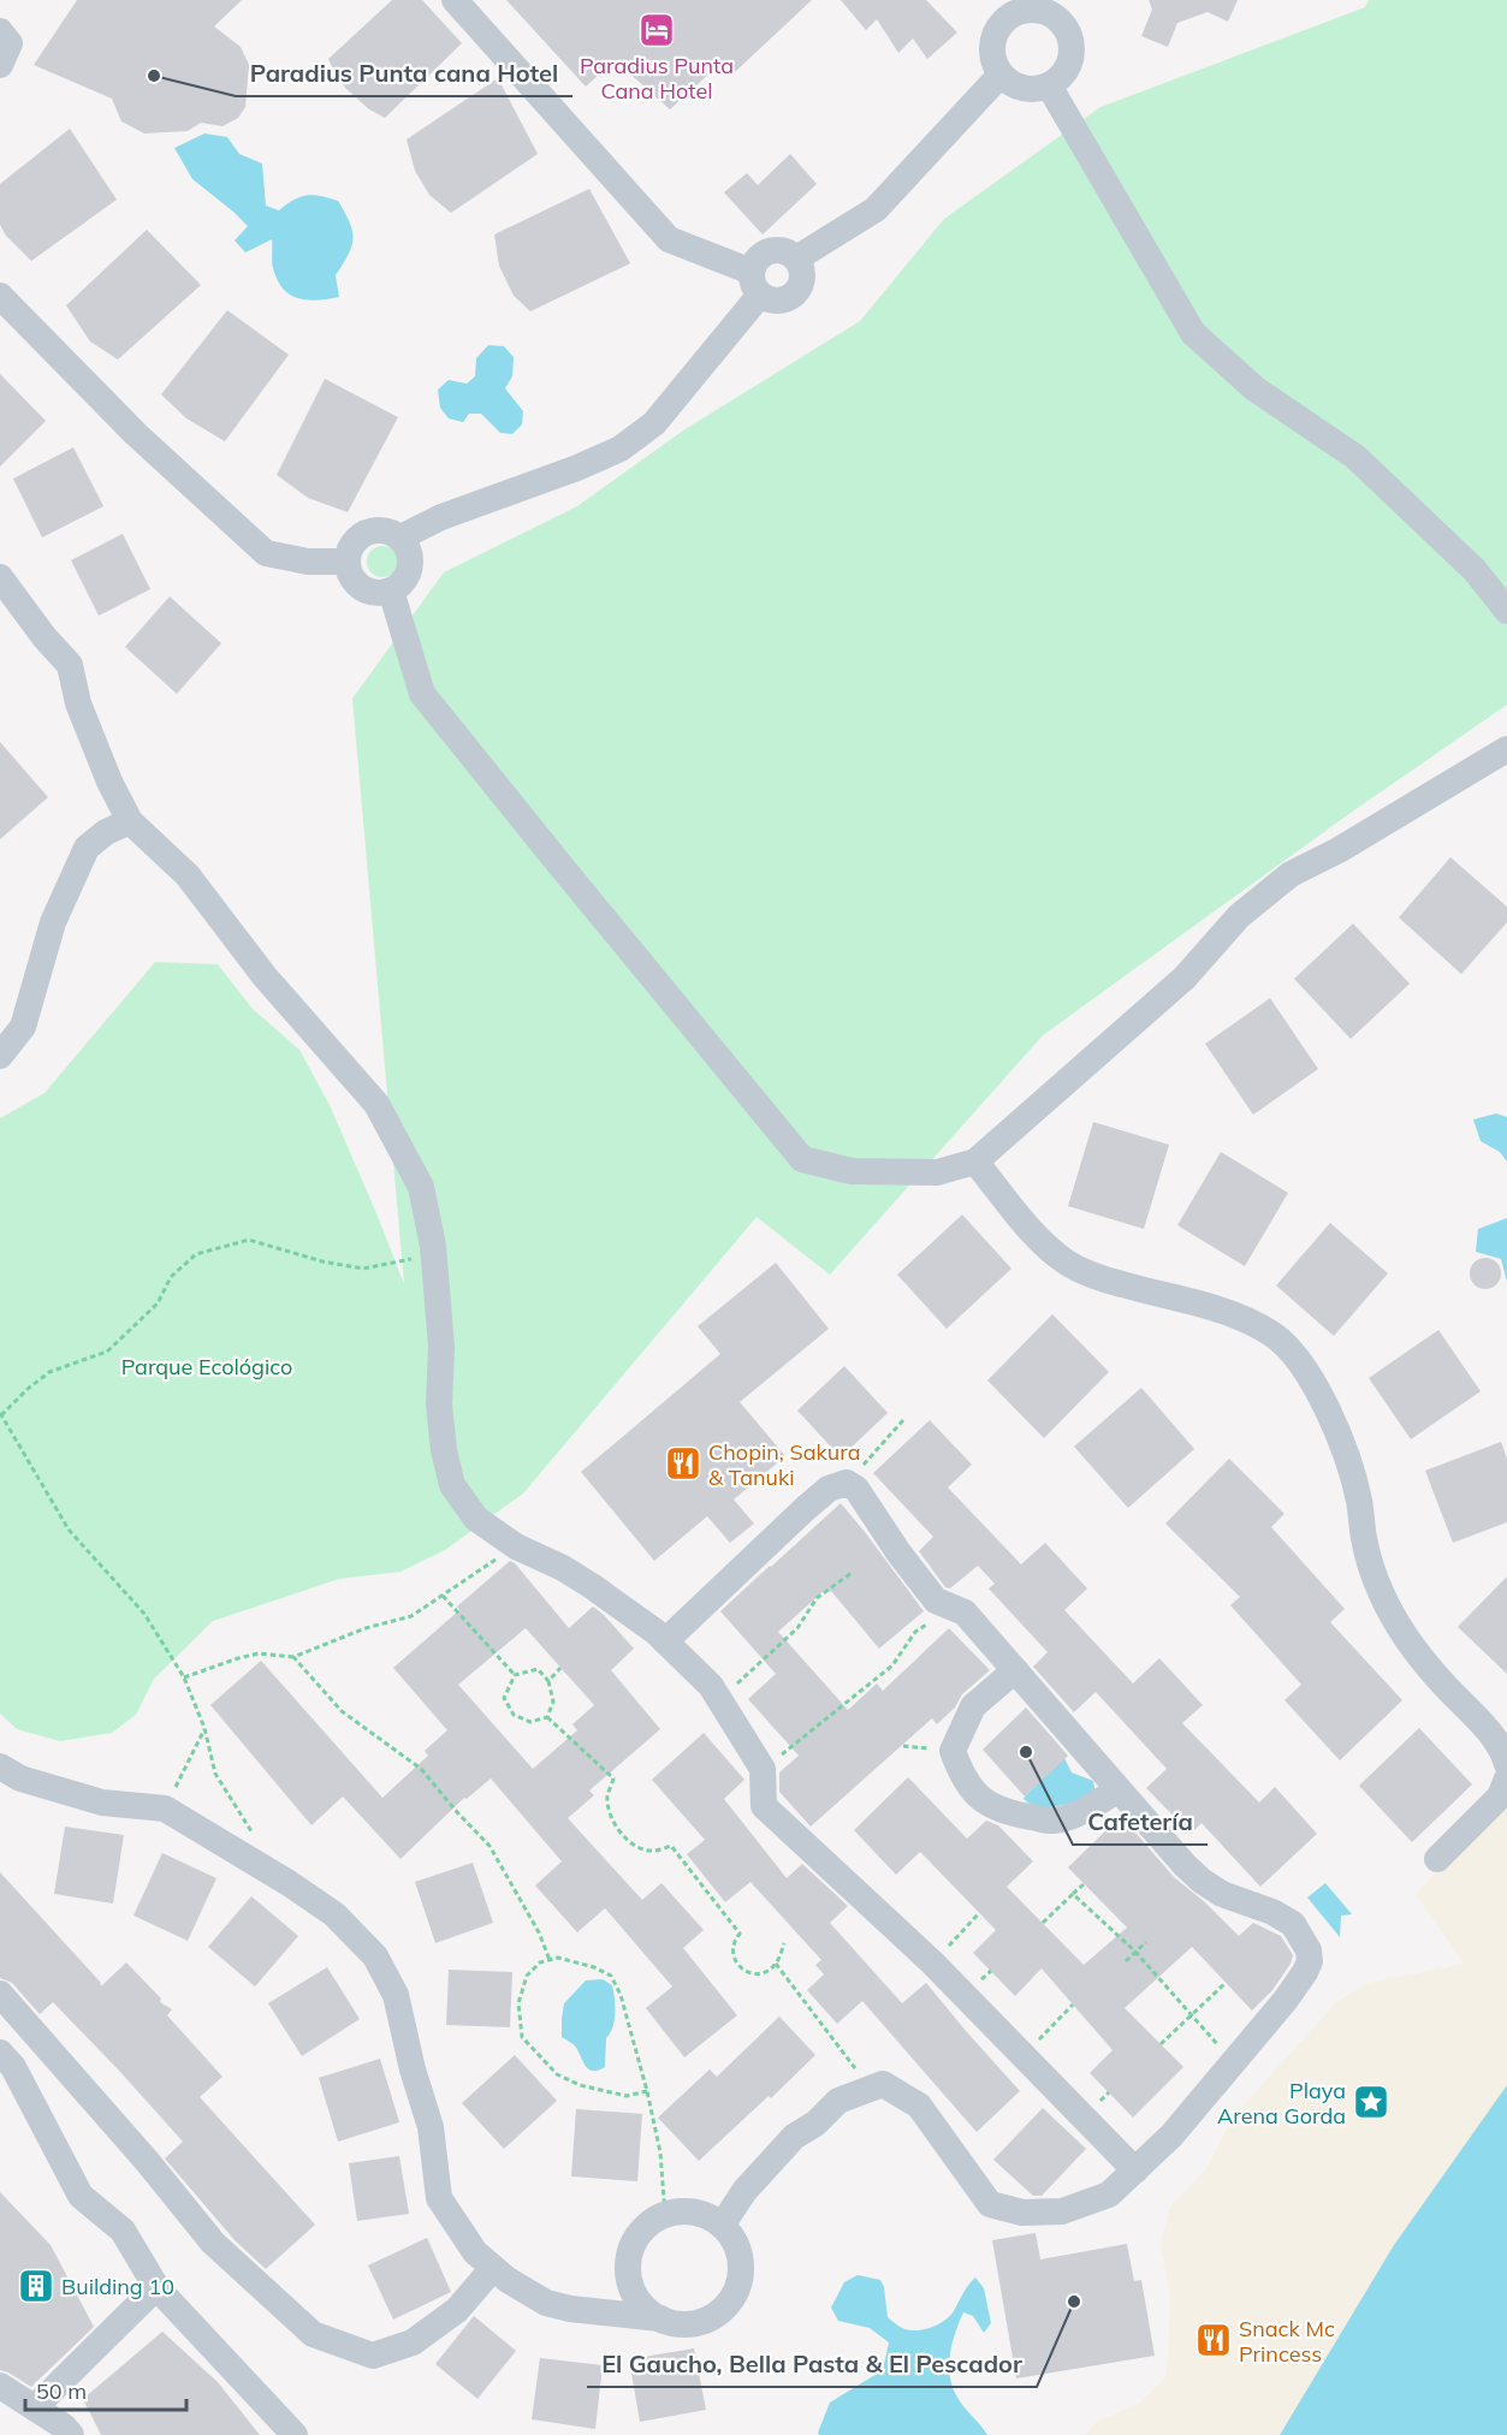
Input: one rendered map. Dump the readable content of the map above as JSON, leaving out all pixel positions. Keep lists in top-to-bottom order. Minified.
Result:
{"parks":["Parque Ecológico"],"places":{"hotel":["Paradius Punta Cana Hotel"],"other":["Paradius Punta cana Hotel","Cafetería","El Gaucho, Bella Pasta & El Pescador"],"restaurant":["Chopin, Sakura & Tanuki","Snack Mc Princess"],"place":["Playa Arena Gorda"],"building":["Building 10"]},"scale_bar":"50 m"}
